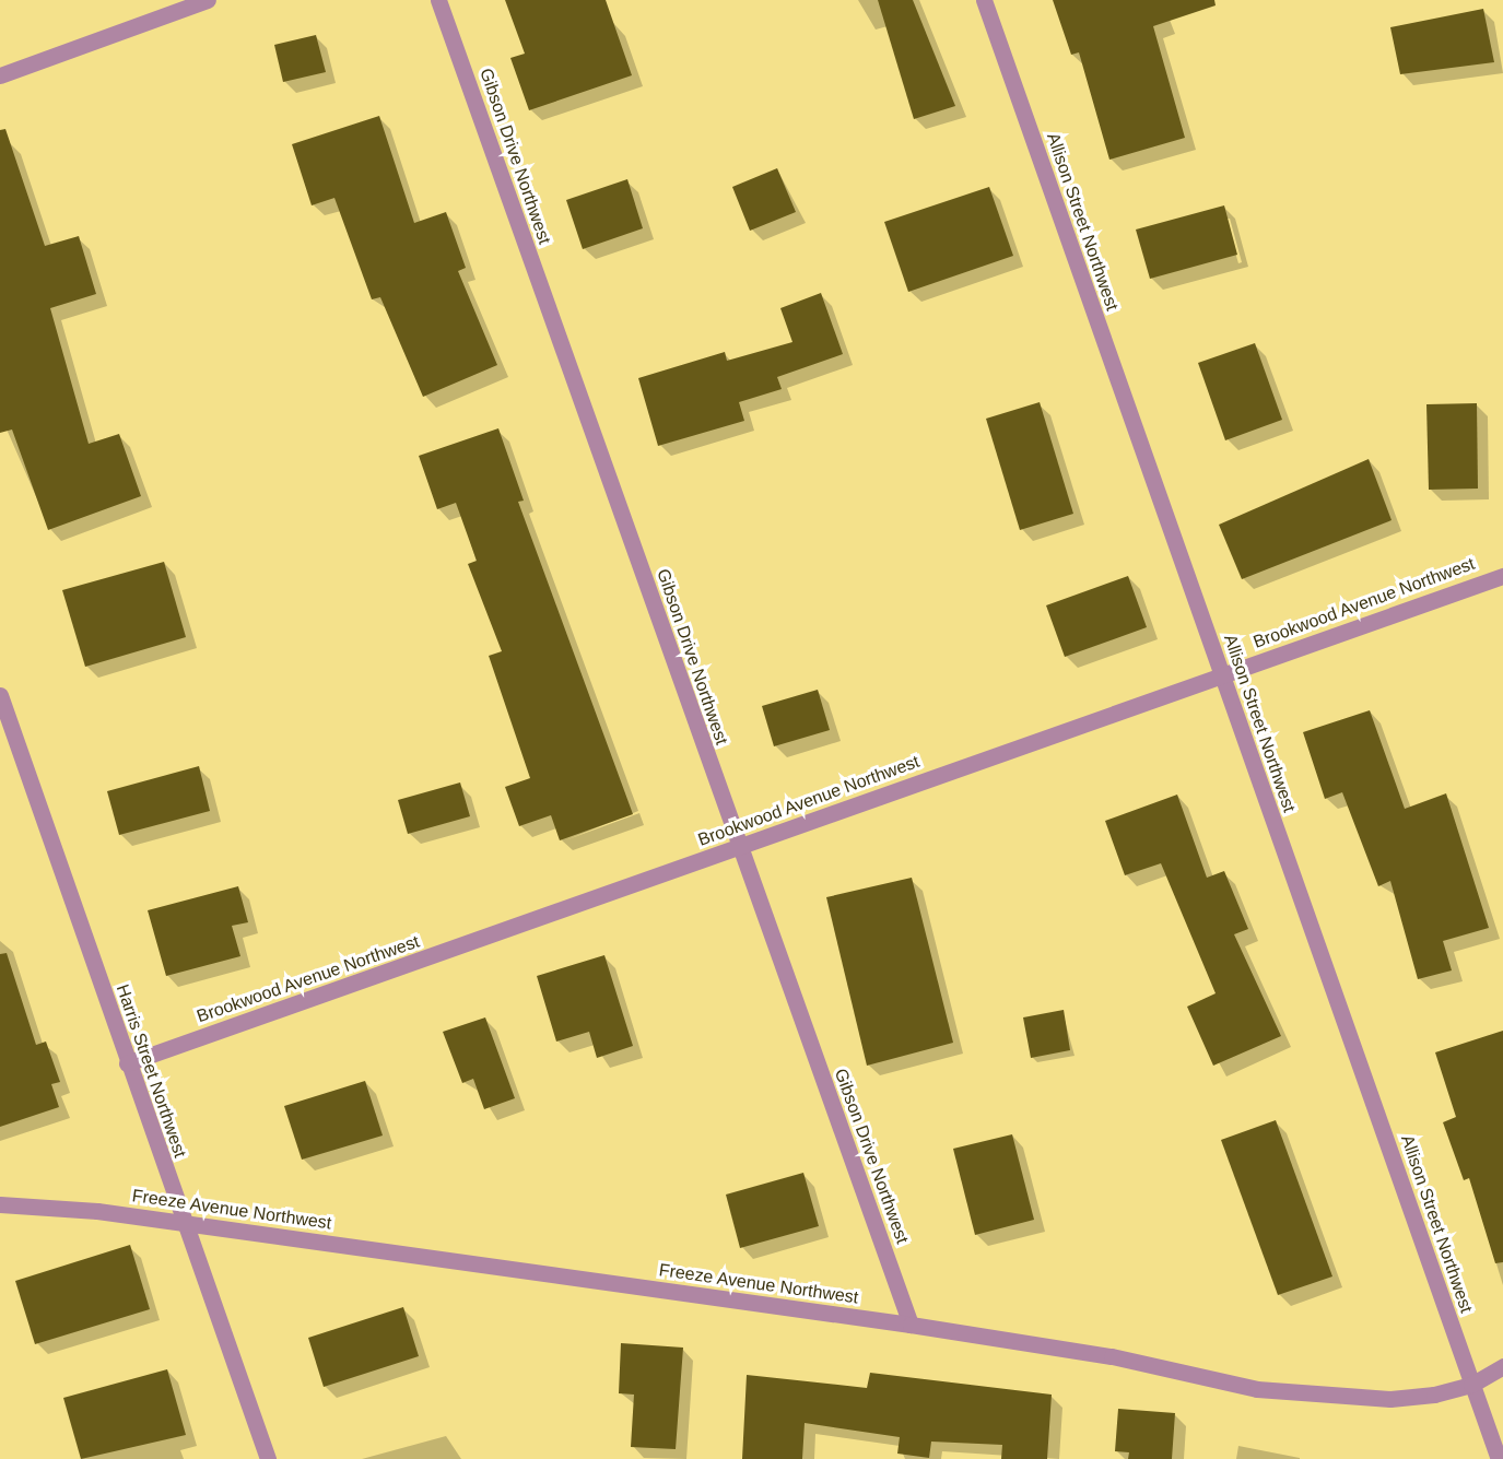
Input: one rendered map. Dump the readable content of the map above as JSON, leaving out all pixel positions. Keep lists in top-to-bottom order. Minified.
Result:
{"streets":{"street":["Gibson Drive Northwest","Allison Street Northwest","Brookwood Avenue Northwest","Harris Street Northwest","Freeze Avenue Northwest"]},"crossings":[["Gibson Drive Northwest","Brookwood Avenue Northwest"],["Gibson Drive Northwest","Freeze Avenue Northwest"],["Allison Street Northwest","Brookwood Avenue Northwest"],["Allison Street Northwest","Freeze Avenue Northwest"],["Brookwood Avenue Northwest","Harris Street Northwest"],["Harris Street Northwest","Freeze Avenue Northwest"]]}
